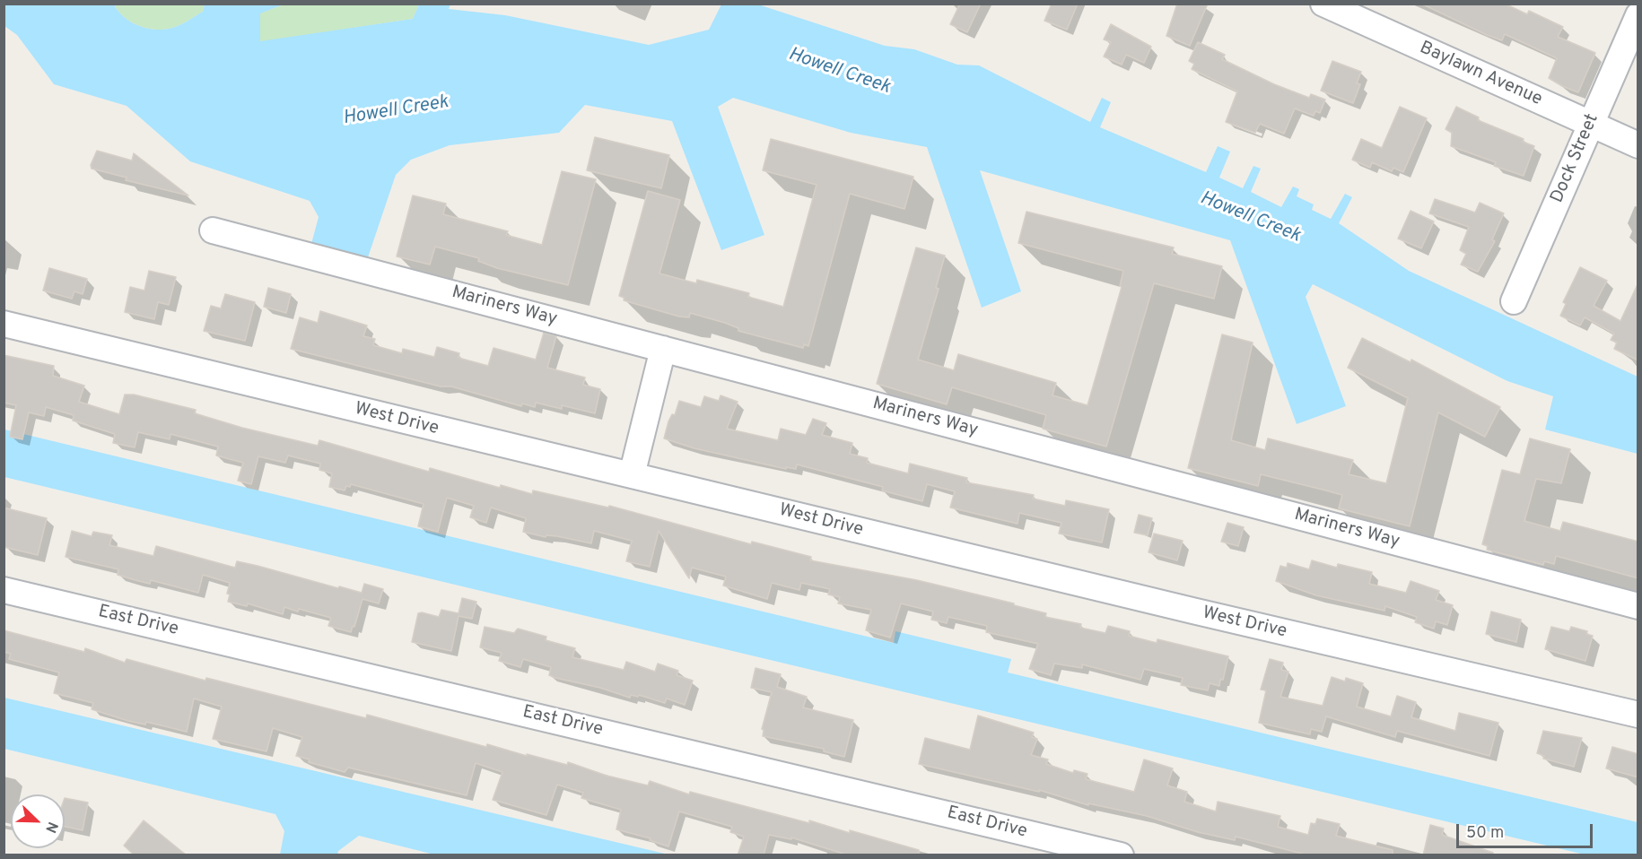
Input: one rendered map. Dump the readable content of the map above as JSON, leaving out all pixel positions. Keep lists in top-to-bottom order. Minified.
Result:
{"streets":{"street":["Baylawn Avenue","Dock Street","Mariners Way","West Drive","East Drive"]},"crossings":[["Baylawn Avenue","Dock Street"]],"water":["Howell Creek"],"scale_bar":"50 m","north":"bottom right"}
